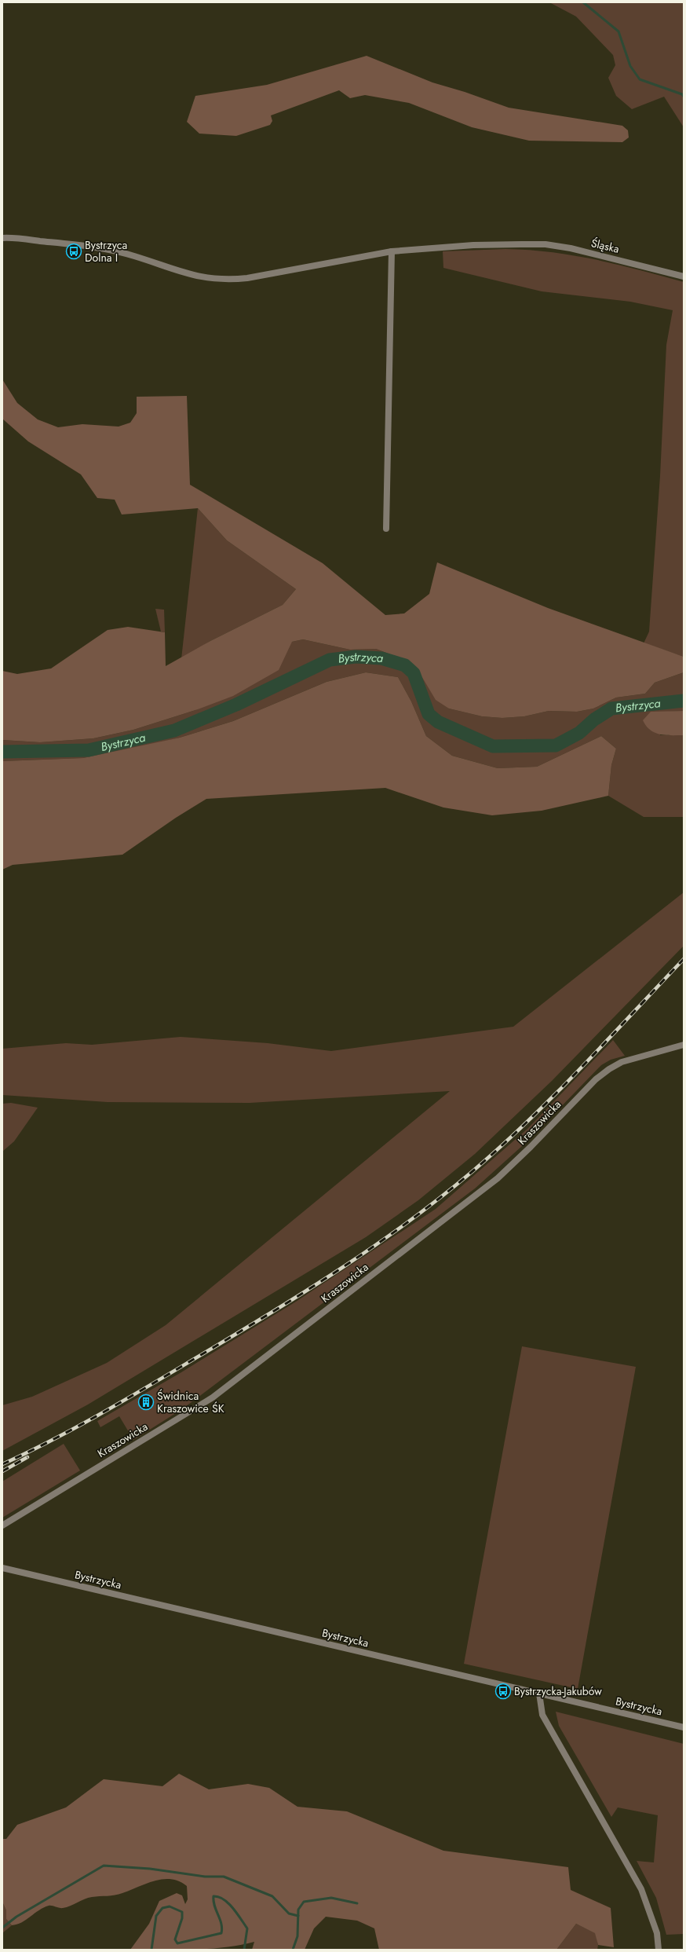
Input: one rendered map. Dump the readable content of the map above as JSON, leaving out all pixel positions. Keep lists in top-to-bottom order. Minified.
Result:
{"streets":{"street":["Śląska","Kraszowicka","Bystrzycka"]},"water":["Bystrzyca"],"places":{"bus stop":["Bystrzyca Dolna I","Bystrzycka-Jakubów"],"building":["Świdnica Kraszowice ŚK"]}}
